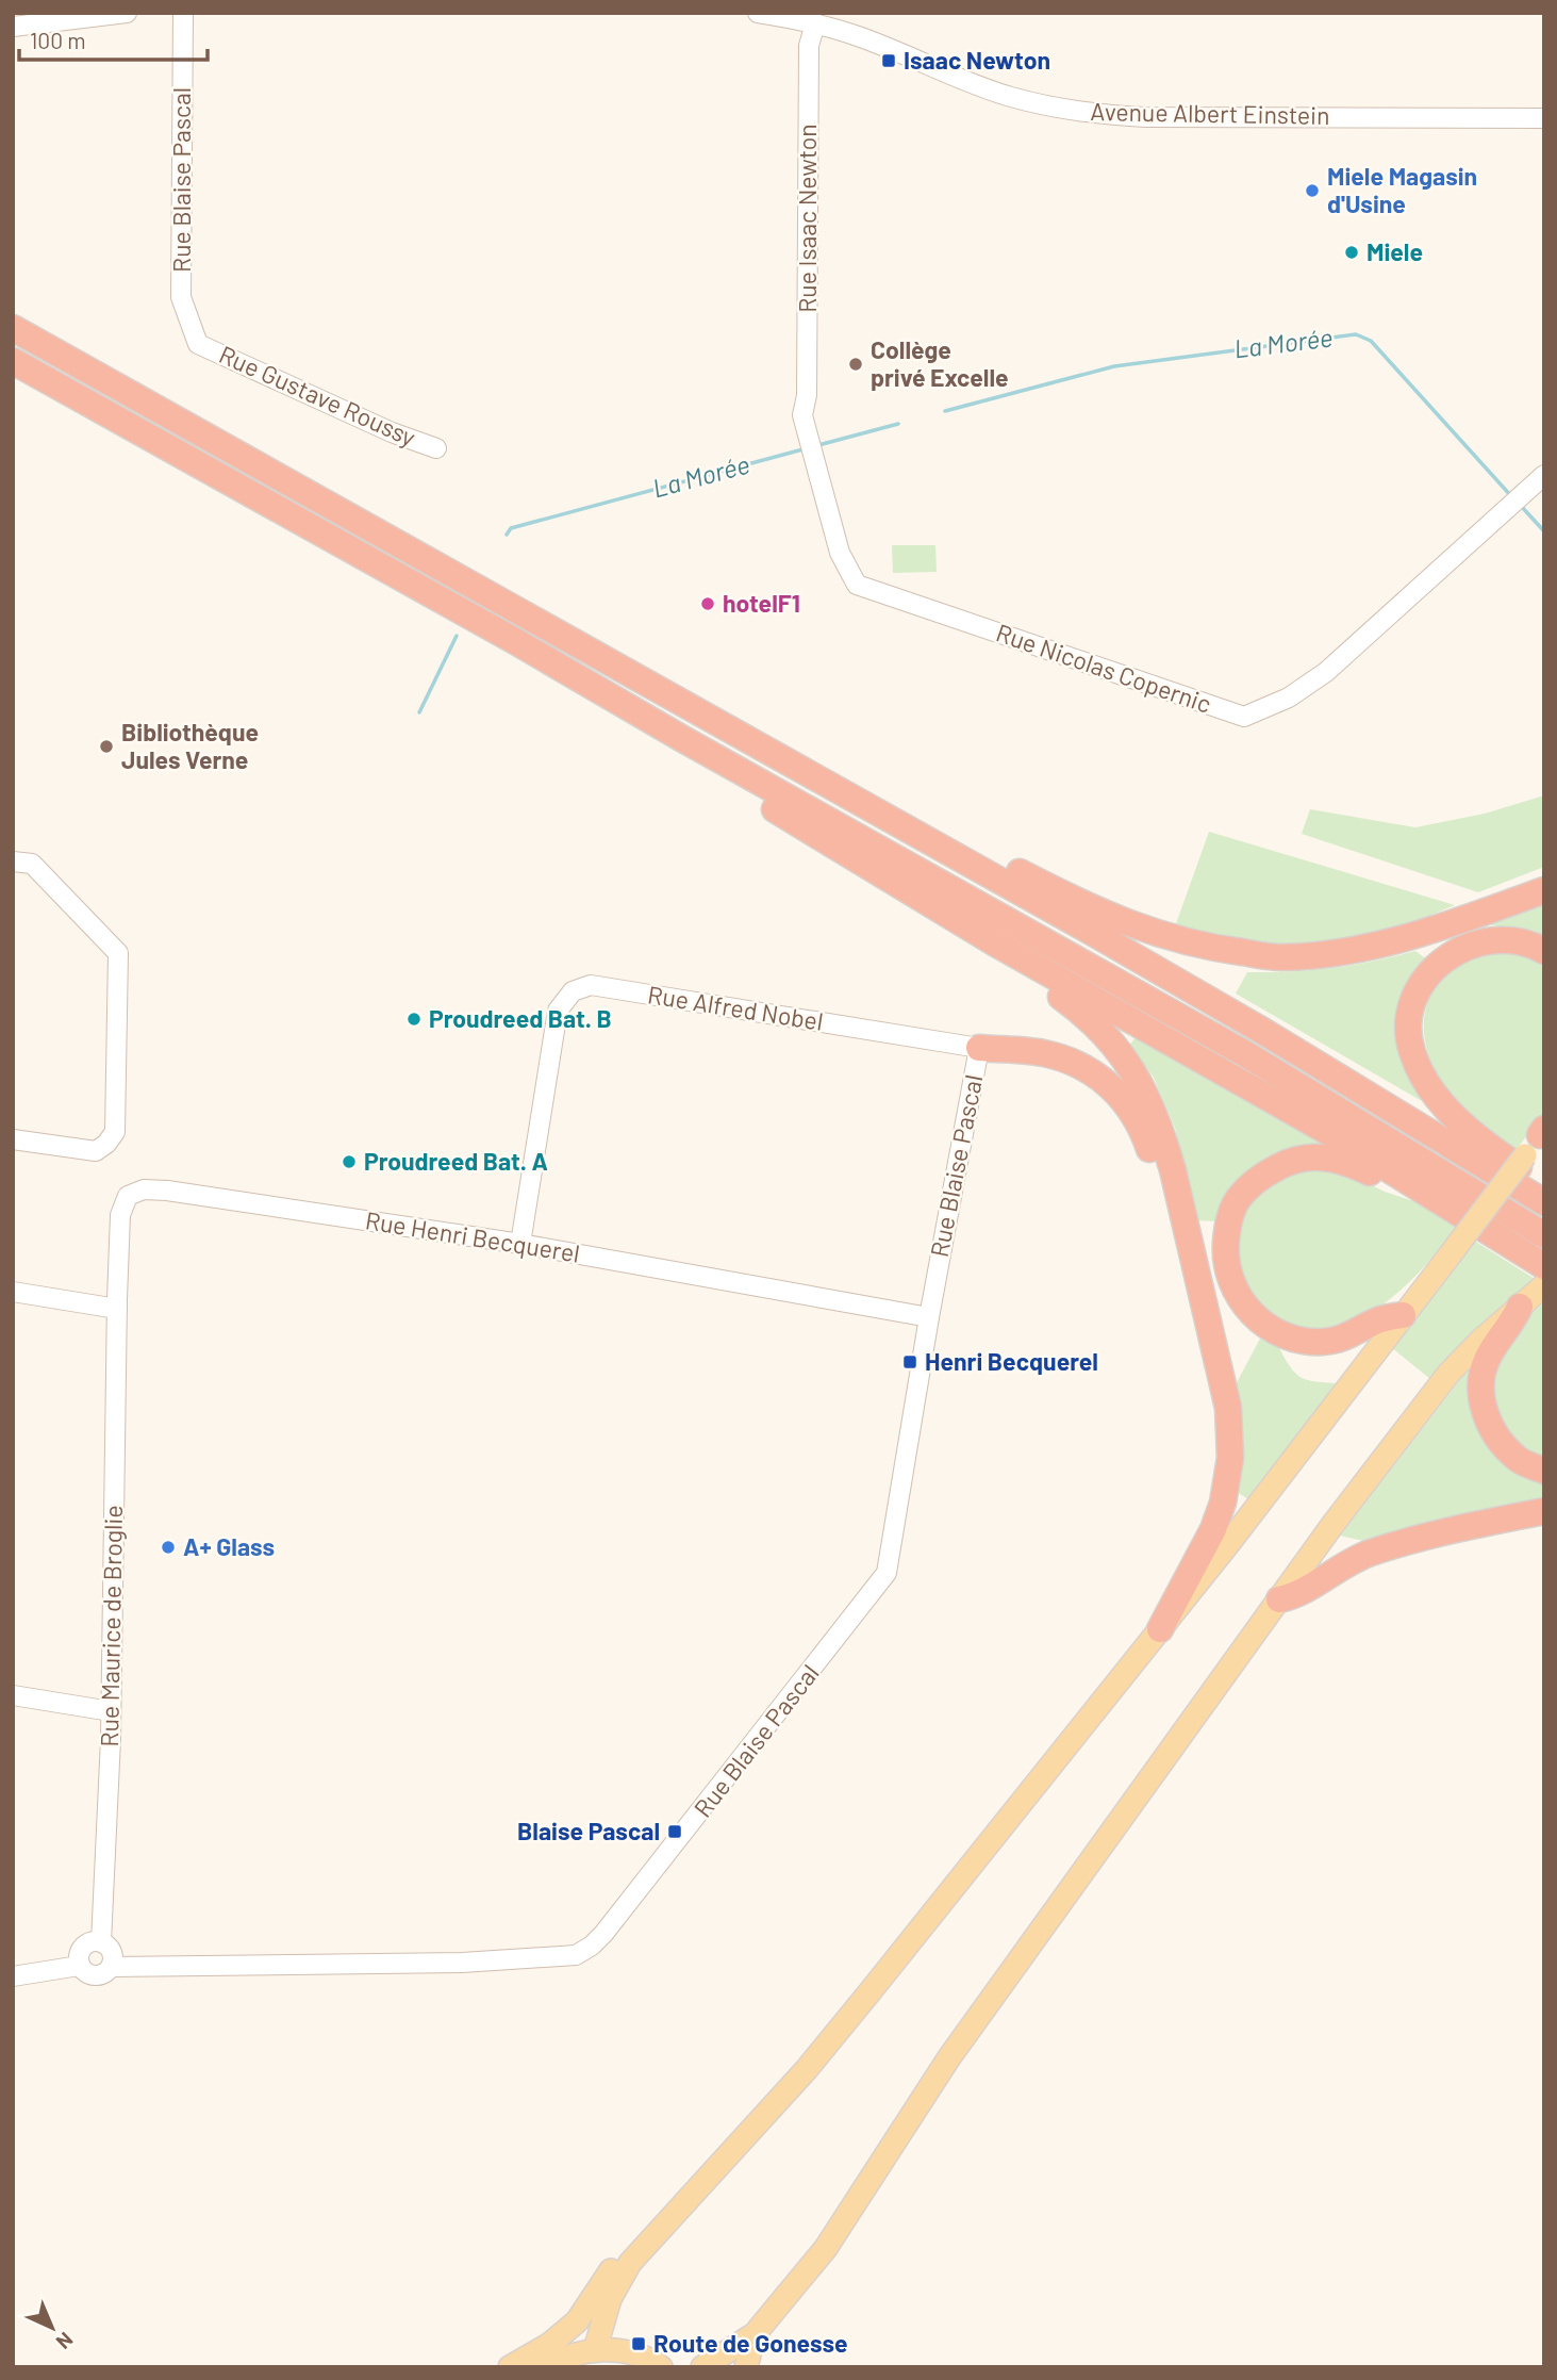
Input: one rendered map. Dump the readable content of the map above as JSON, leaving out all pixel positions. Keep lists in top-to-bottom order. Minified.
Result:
{"streets":{"street":["Avenue Albert Einstein","Rue Blaise Pascal","Rue Isaac Newton","Rue Gustave Roussy","Rue Nicolas Copernic","Rue Alfred Nobel","Rue Henri Becquerel","Rue Maurice de Broglie"]},"crossings":[["Avenue Albert Einstein","Rue Isaac Newton"],["Rue Blaise Pascal","Rue Gustave Roussy"],["Rue Blaise Pascal","Rue Alfred Nobel"],["Rue Blaise Pascal","Rue Henri Becquerel"],["Rue Blaise Pascal","Rue Maurice de Broglie"],["Rue Isaac Newton","Rue Nicolas Copernic"],["Rue Alfred Nobel","Rue Henri Becquerel"],["Rue Henri Becquerel","Rue Maurice de Broglie"]],"water":["La Morée"],"places":{"transit":["Isaac Newton","Henri Becquerel","Blaise Pascal","Route de Gonesse"],"other":["Miele Magasin d'Usine","Miele","Collège privé Excelle","hotelF1","Bibliothèque Jules Verne","Proudreed Bat. B","Proudreed Bat. A","A+ Glass"]},"scale_bar":"100 m","north":"bottom right"}
